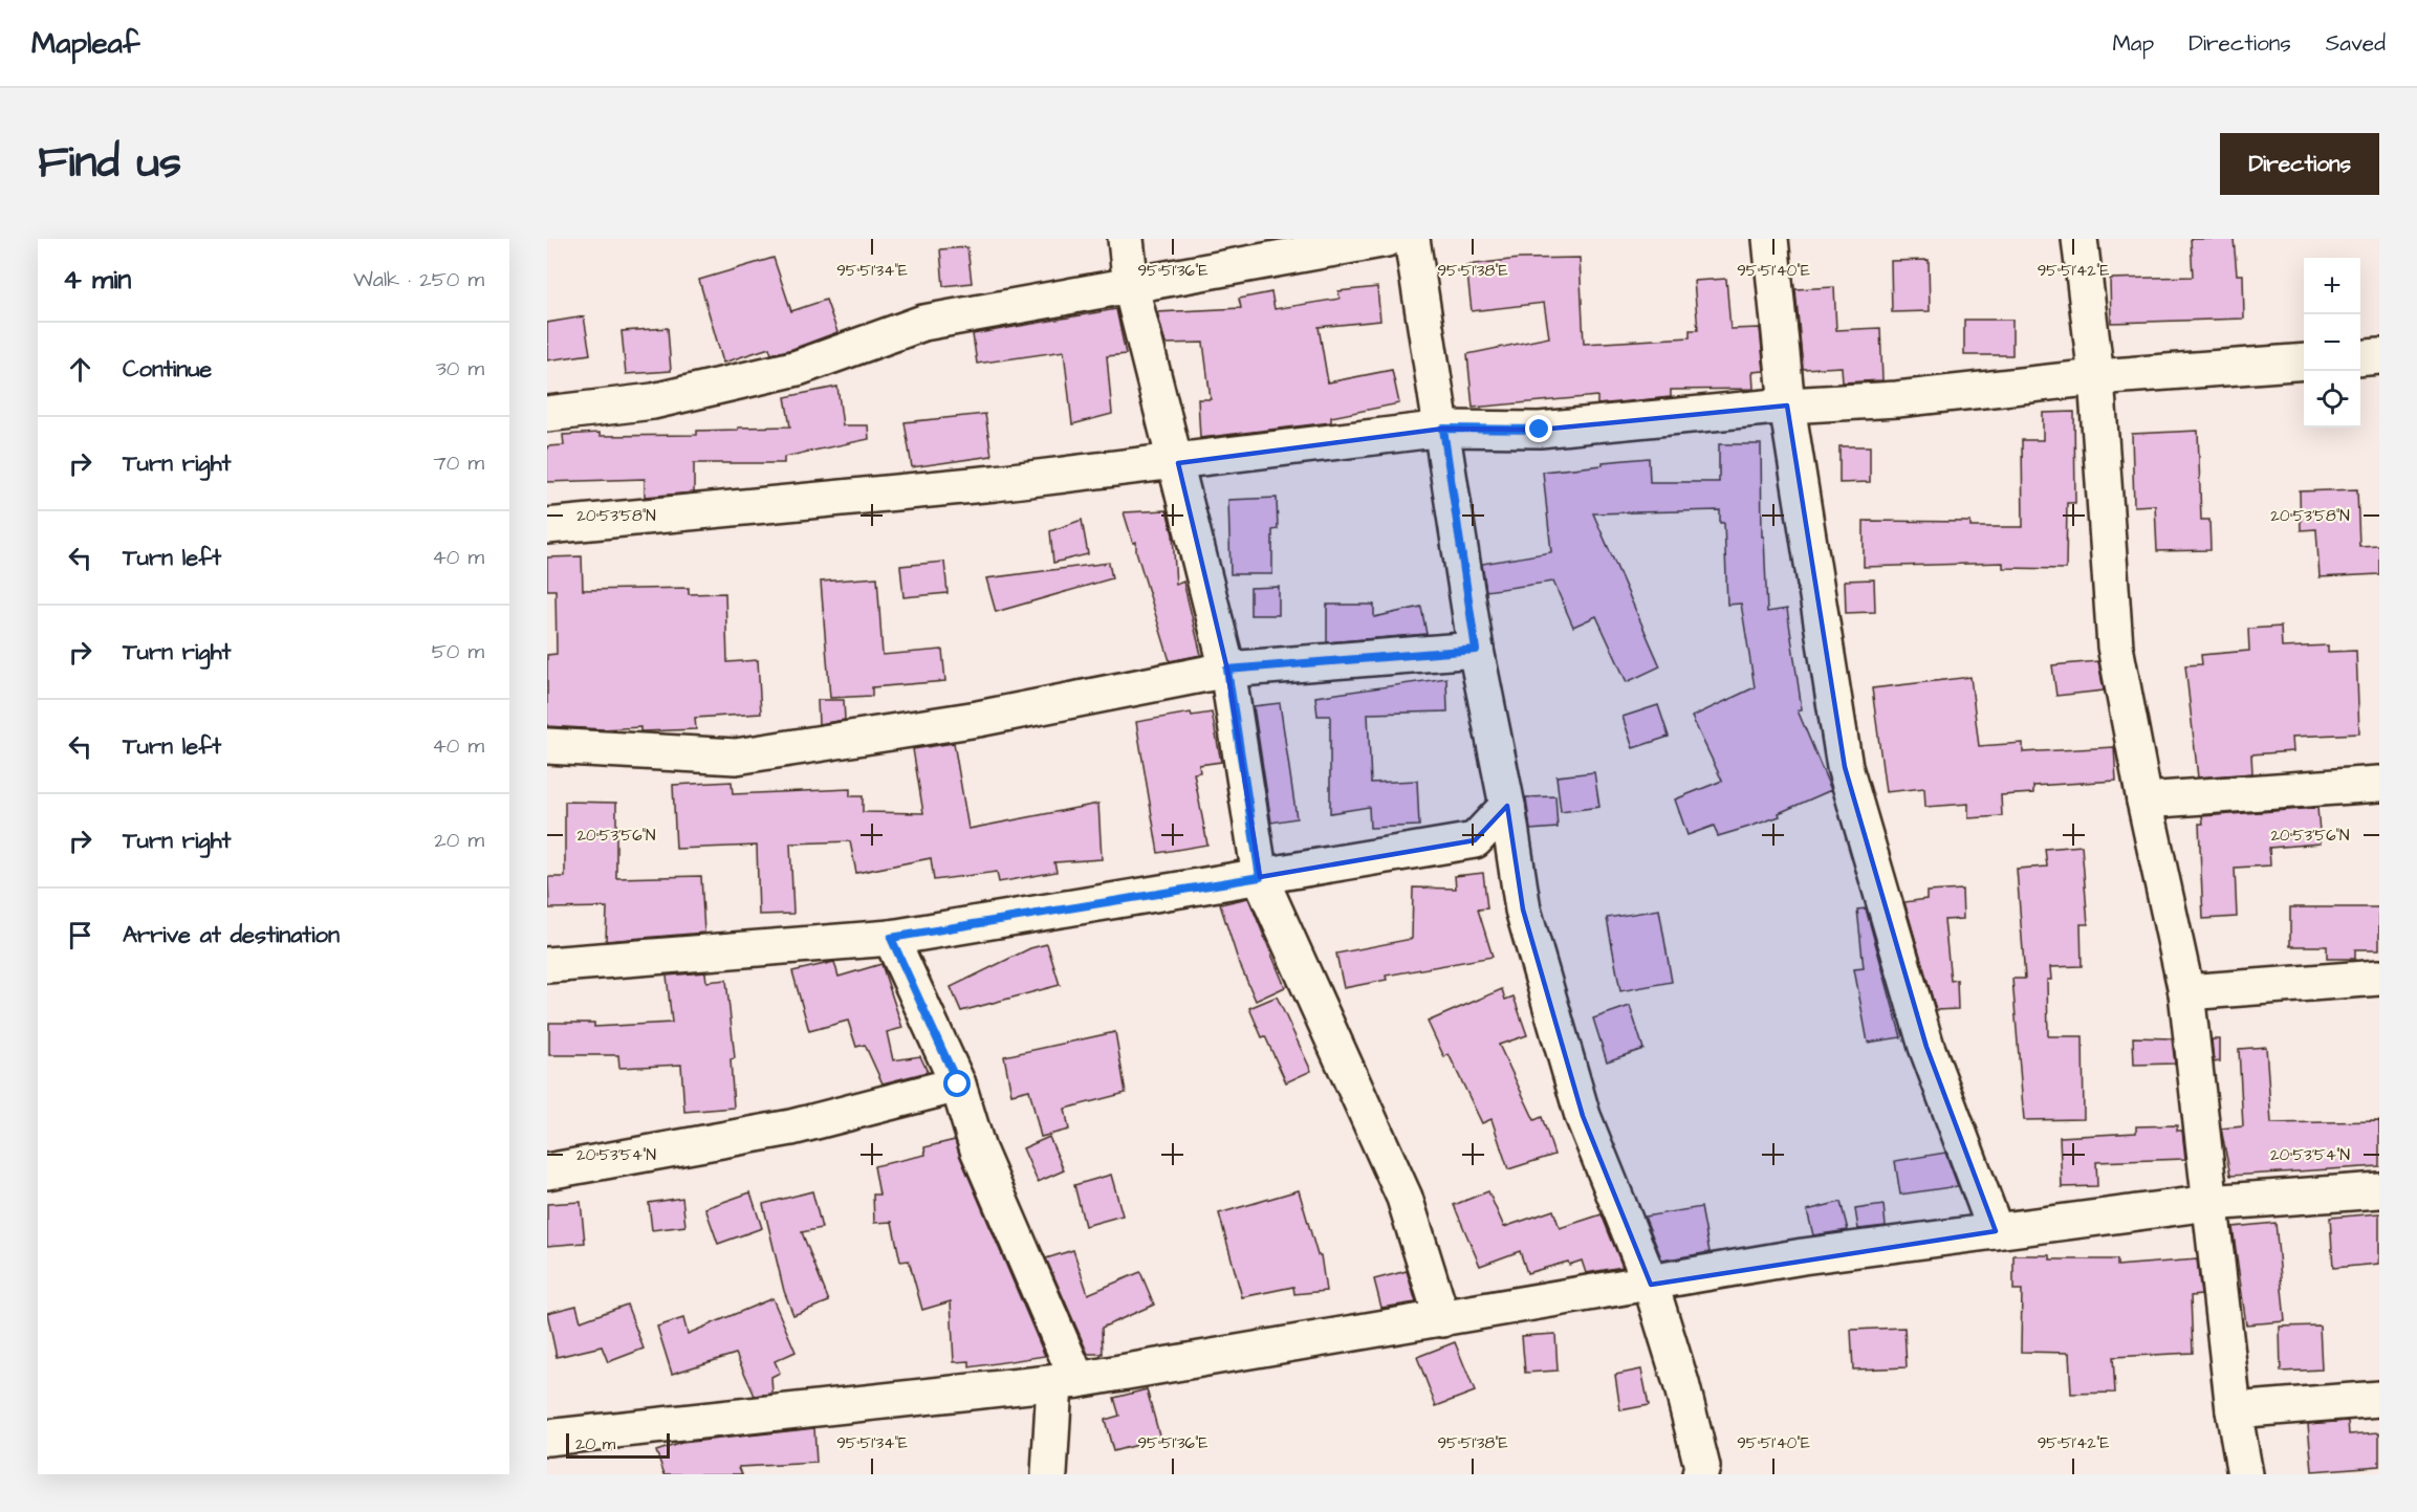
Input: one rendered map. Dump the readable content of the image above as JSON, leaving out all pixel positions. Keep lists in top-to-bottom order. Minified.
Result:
{"scale_bar":"20 m","page":{"header":"Mapleaf","nav":["Map","Directions","Saved"],"title":"Find us","buttons":"Directions","heading":["4 min","Walk · 250 m"],"map_buttons":["+","−"],"list":[["Continue","30 m"],["Turn right","70 m"],["Turn left","40 m"],["Turn right","50 m"],["Turn left","40 m"],["Turn right","20 m"],"Arrive at destination"],"scale":"20 m"},"coordinates":["95°51'34\"E","95°51'36\"E","95°51'38\"E","95°51'40\"E","95°51'42\"E","20°53'58\"N","20°53'56\"N","20°53'54\"N"]}
